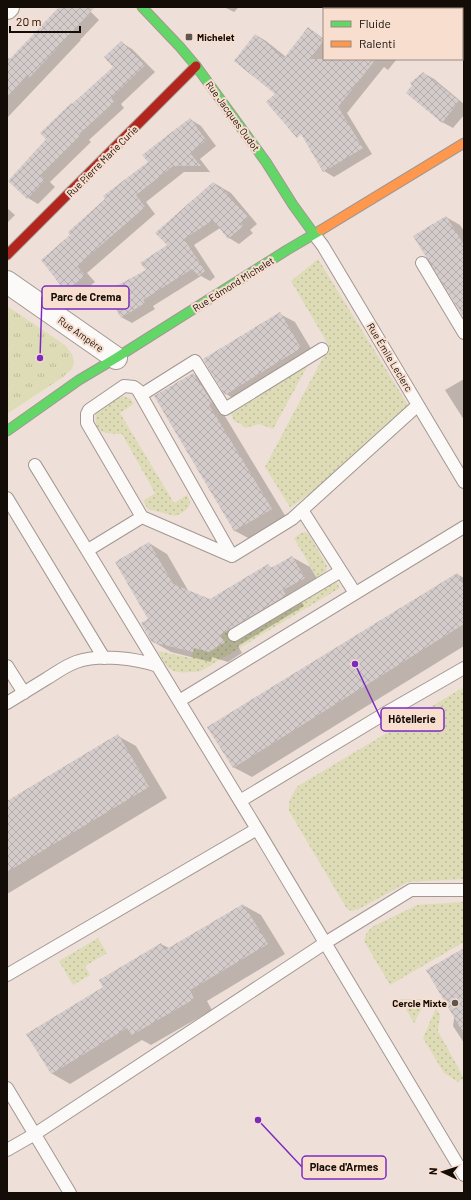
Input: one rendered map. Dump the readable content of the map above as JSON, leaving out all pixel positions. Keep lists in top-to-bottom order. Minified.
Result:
{"streets":{"street":["Rue Jacques Oudot","Rue Pierre Marie Curie","Rue Edmond Michelet","Rue Ampère"],"lane":["Rue Émile Leclerc"]},"crossings":[["Rue Jacques Oudot","Rue Pierre Marie Curie"],["Rue Jacques Oudot","Rue Edmond Michelet"],["Rue Jacques Oudot","Rue Émile Leclerc"],["Rue Edmond Michelet","Rue Ampère"],["Rue Edmond Michelet","Rue Émile Leclerc"]],"places":{"transit":["Michelet"],"other":["Parc de Crema","Hôtellerie","Cercle Mixte","Place d'Armes"]},"legend":["Fluide","Ralenti"],"scale_bar":"20 m","north":"left"}
